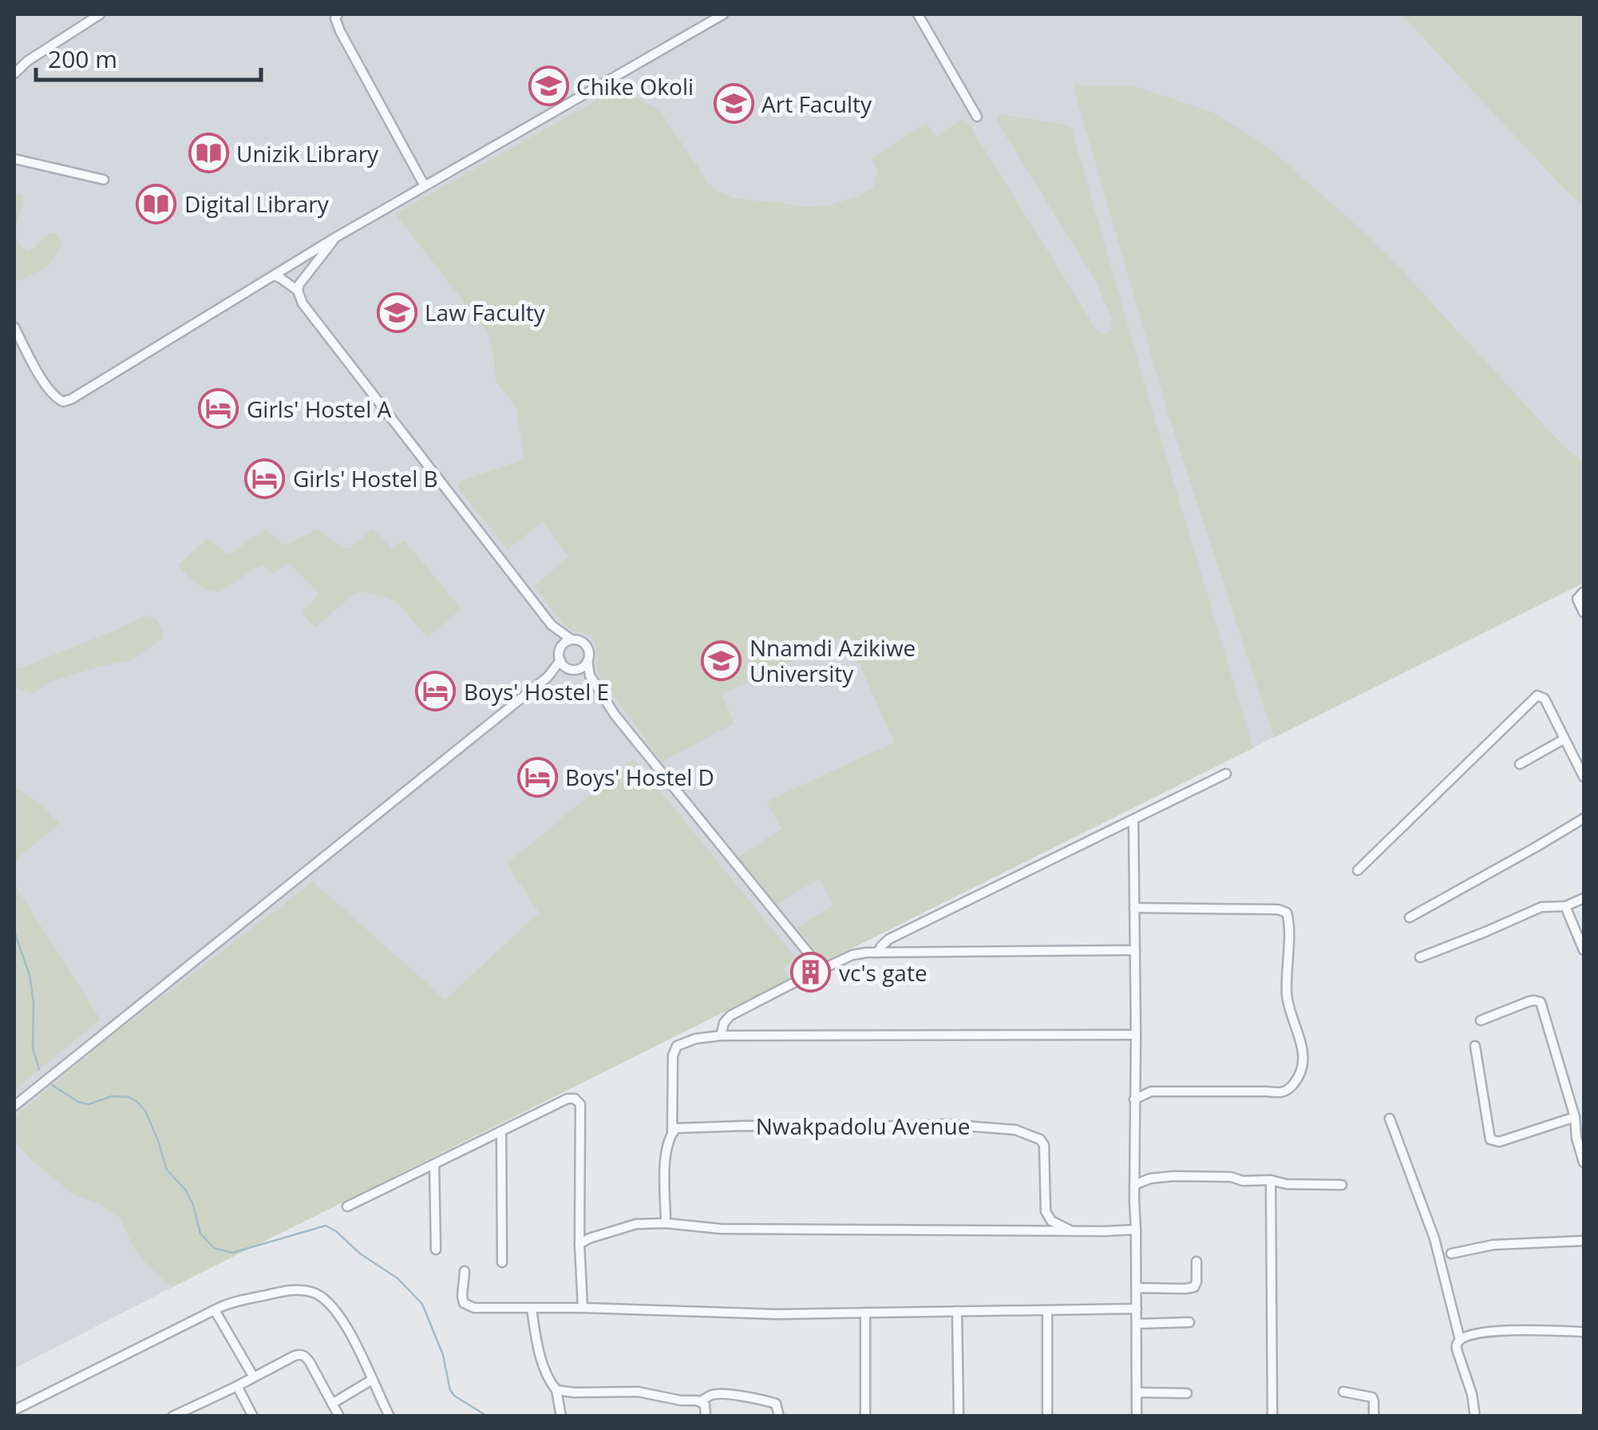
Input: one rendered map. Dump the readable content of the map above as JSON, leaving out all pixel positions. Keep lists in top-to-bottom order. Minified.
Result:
{"streets":{"street":["Nwakpadolu Avenue"]},"places":{"school or university":["Chike Okoli","Art Faculty","Law Faculty","Nnamdi Azikiwe University"],"library":["Unizik Library","Digital Library"],"hotel":["Girls' Hostel A","Girls' Hostel B","Boys' Hostel E","Boys' Hostel D"],"building":["vc's gate"]},"scale_bar":"200 m"}
